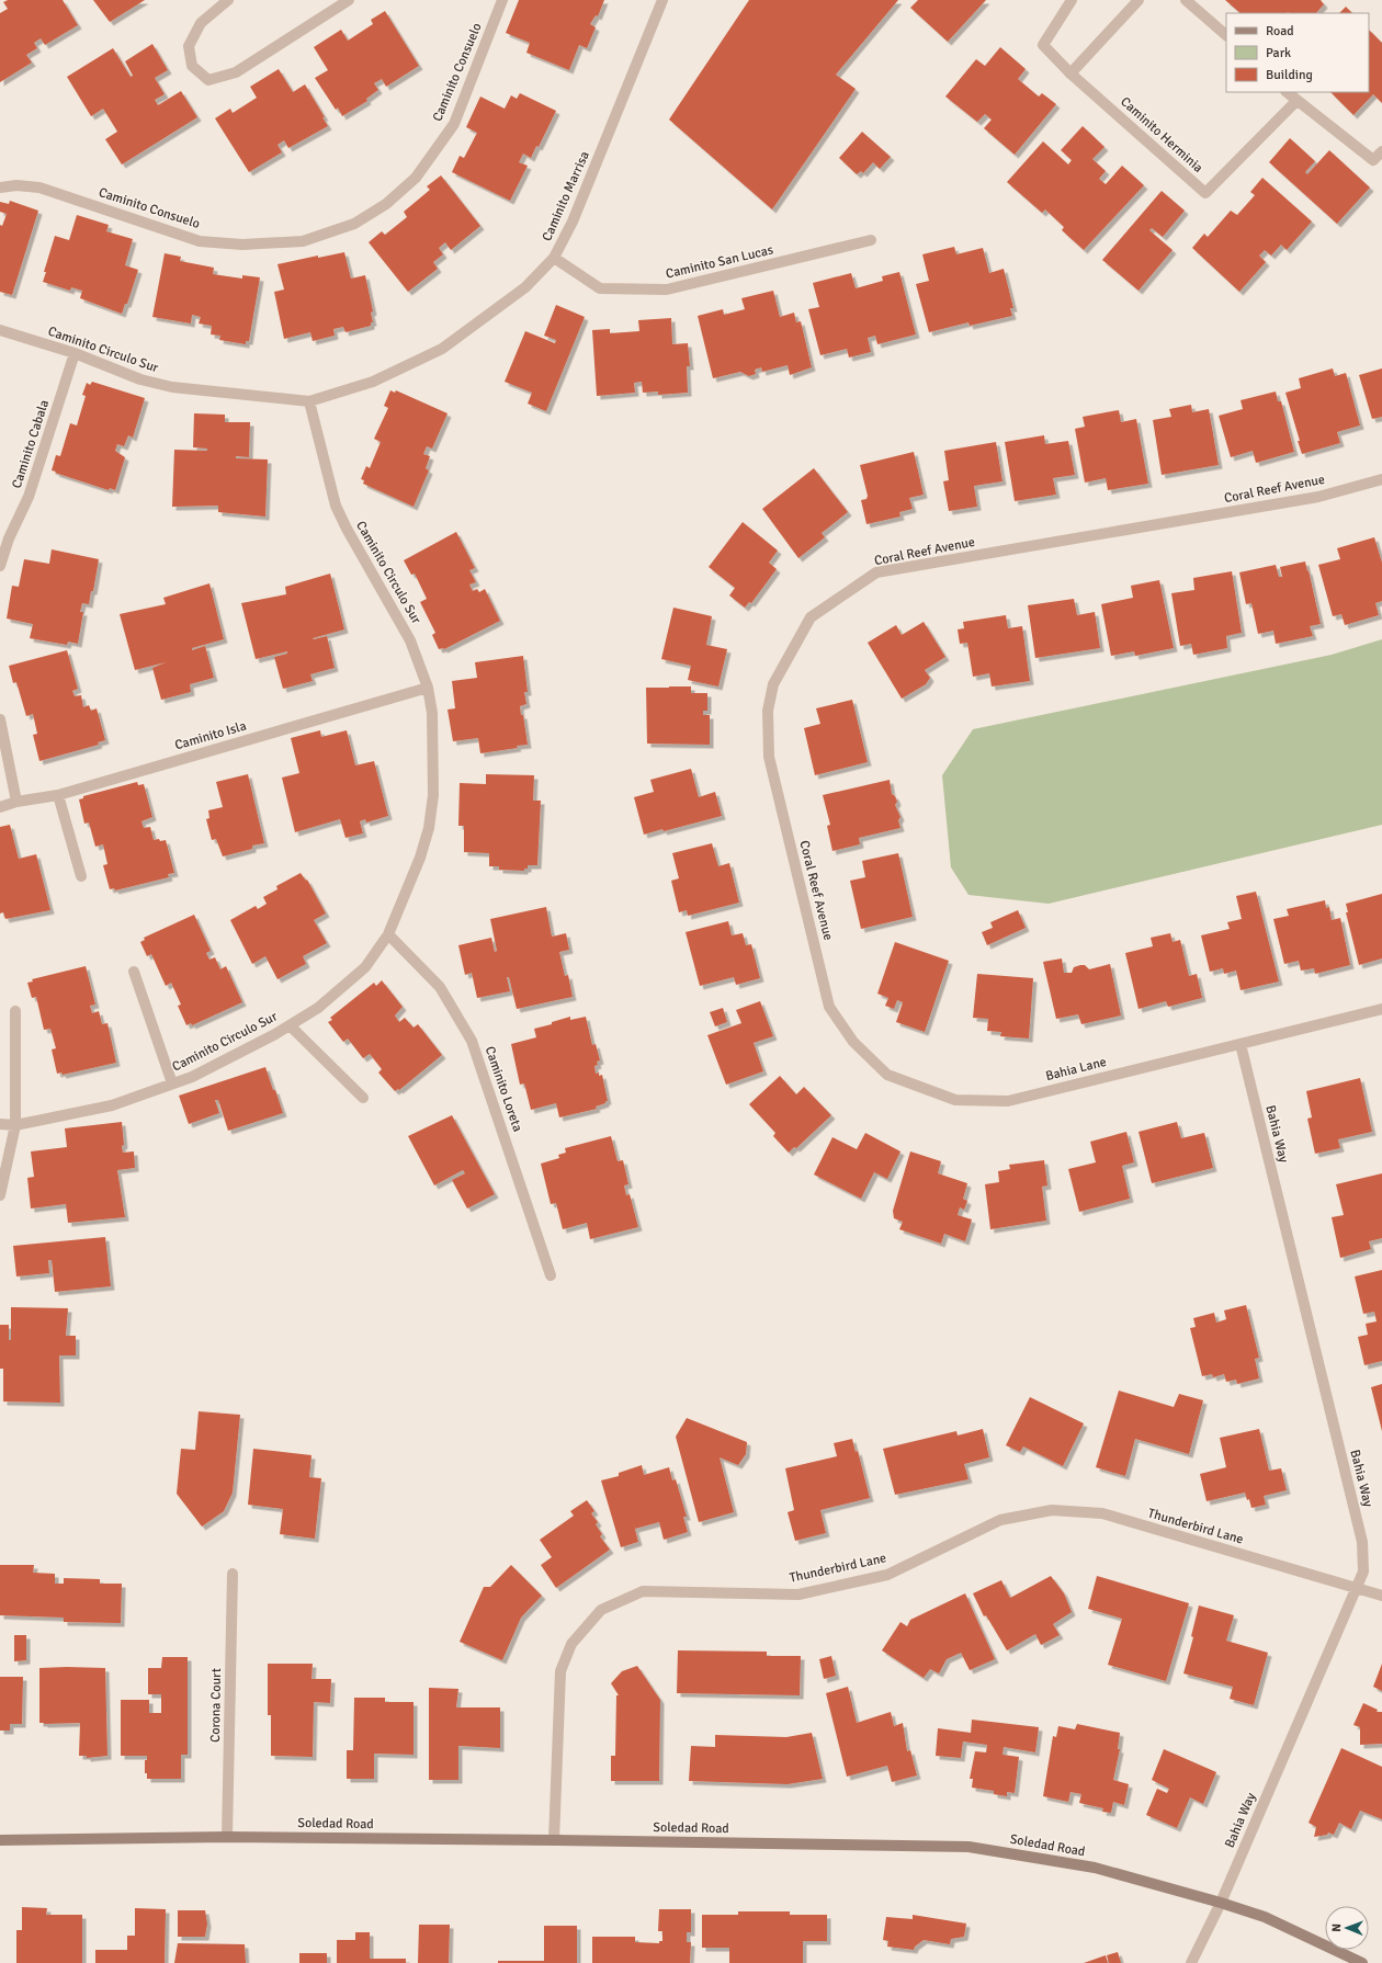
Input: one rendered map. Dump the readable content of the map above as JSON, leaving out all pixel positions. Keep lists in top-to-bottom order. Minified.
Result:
{"streets":{"street":["Caminito Consuelo","Caminito Herminia","Caminito Marrisa","Caminito San Lucas","Caminito Circulo Sur","Caminito Cabala","Coral Reef Avenue","Caminito Isla","Bahia Lane","Caminito Loreta","Bahia Way","Thunderbird Lane","Corona Court","Soledad Road"]},"crossings":[["Caminito Marrisa","Caminito San Lucas"],["Caminito Marrisa","Caminito Circulo Sur"],["Caminito Circulo Sur","Caminito Cabala"],["Caminito Circulo Sur","Caminito Isla"],["Caminito Circulo Sur","Caminito Loreta"],["Coral Reef Avenue","Bahia Lane"],["Bahia Lane","Bahia Way"],["Bahia Way","Thunderbird Lane"],["Bahia Way","Soledad Road"],["Thunderbird Lane","Soledad Road"],["Corona Court","Soledad Road"]],"legend":["Road","Park","Building"],"north":"left"}
